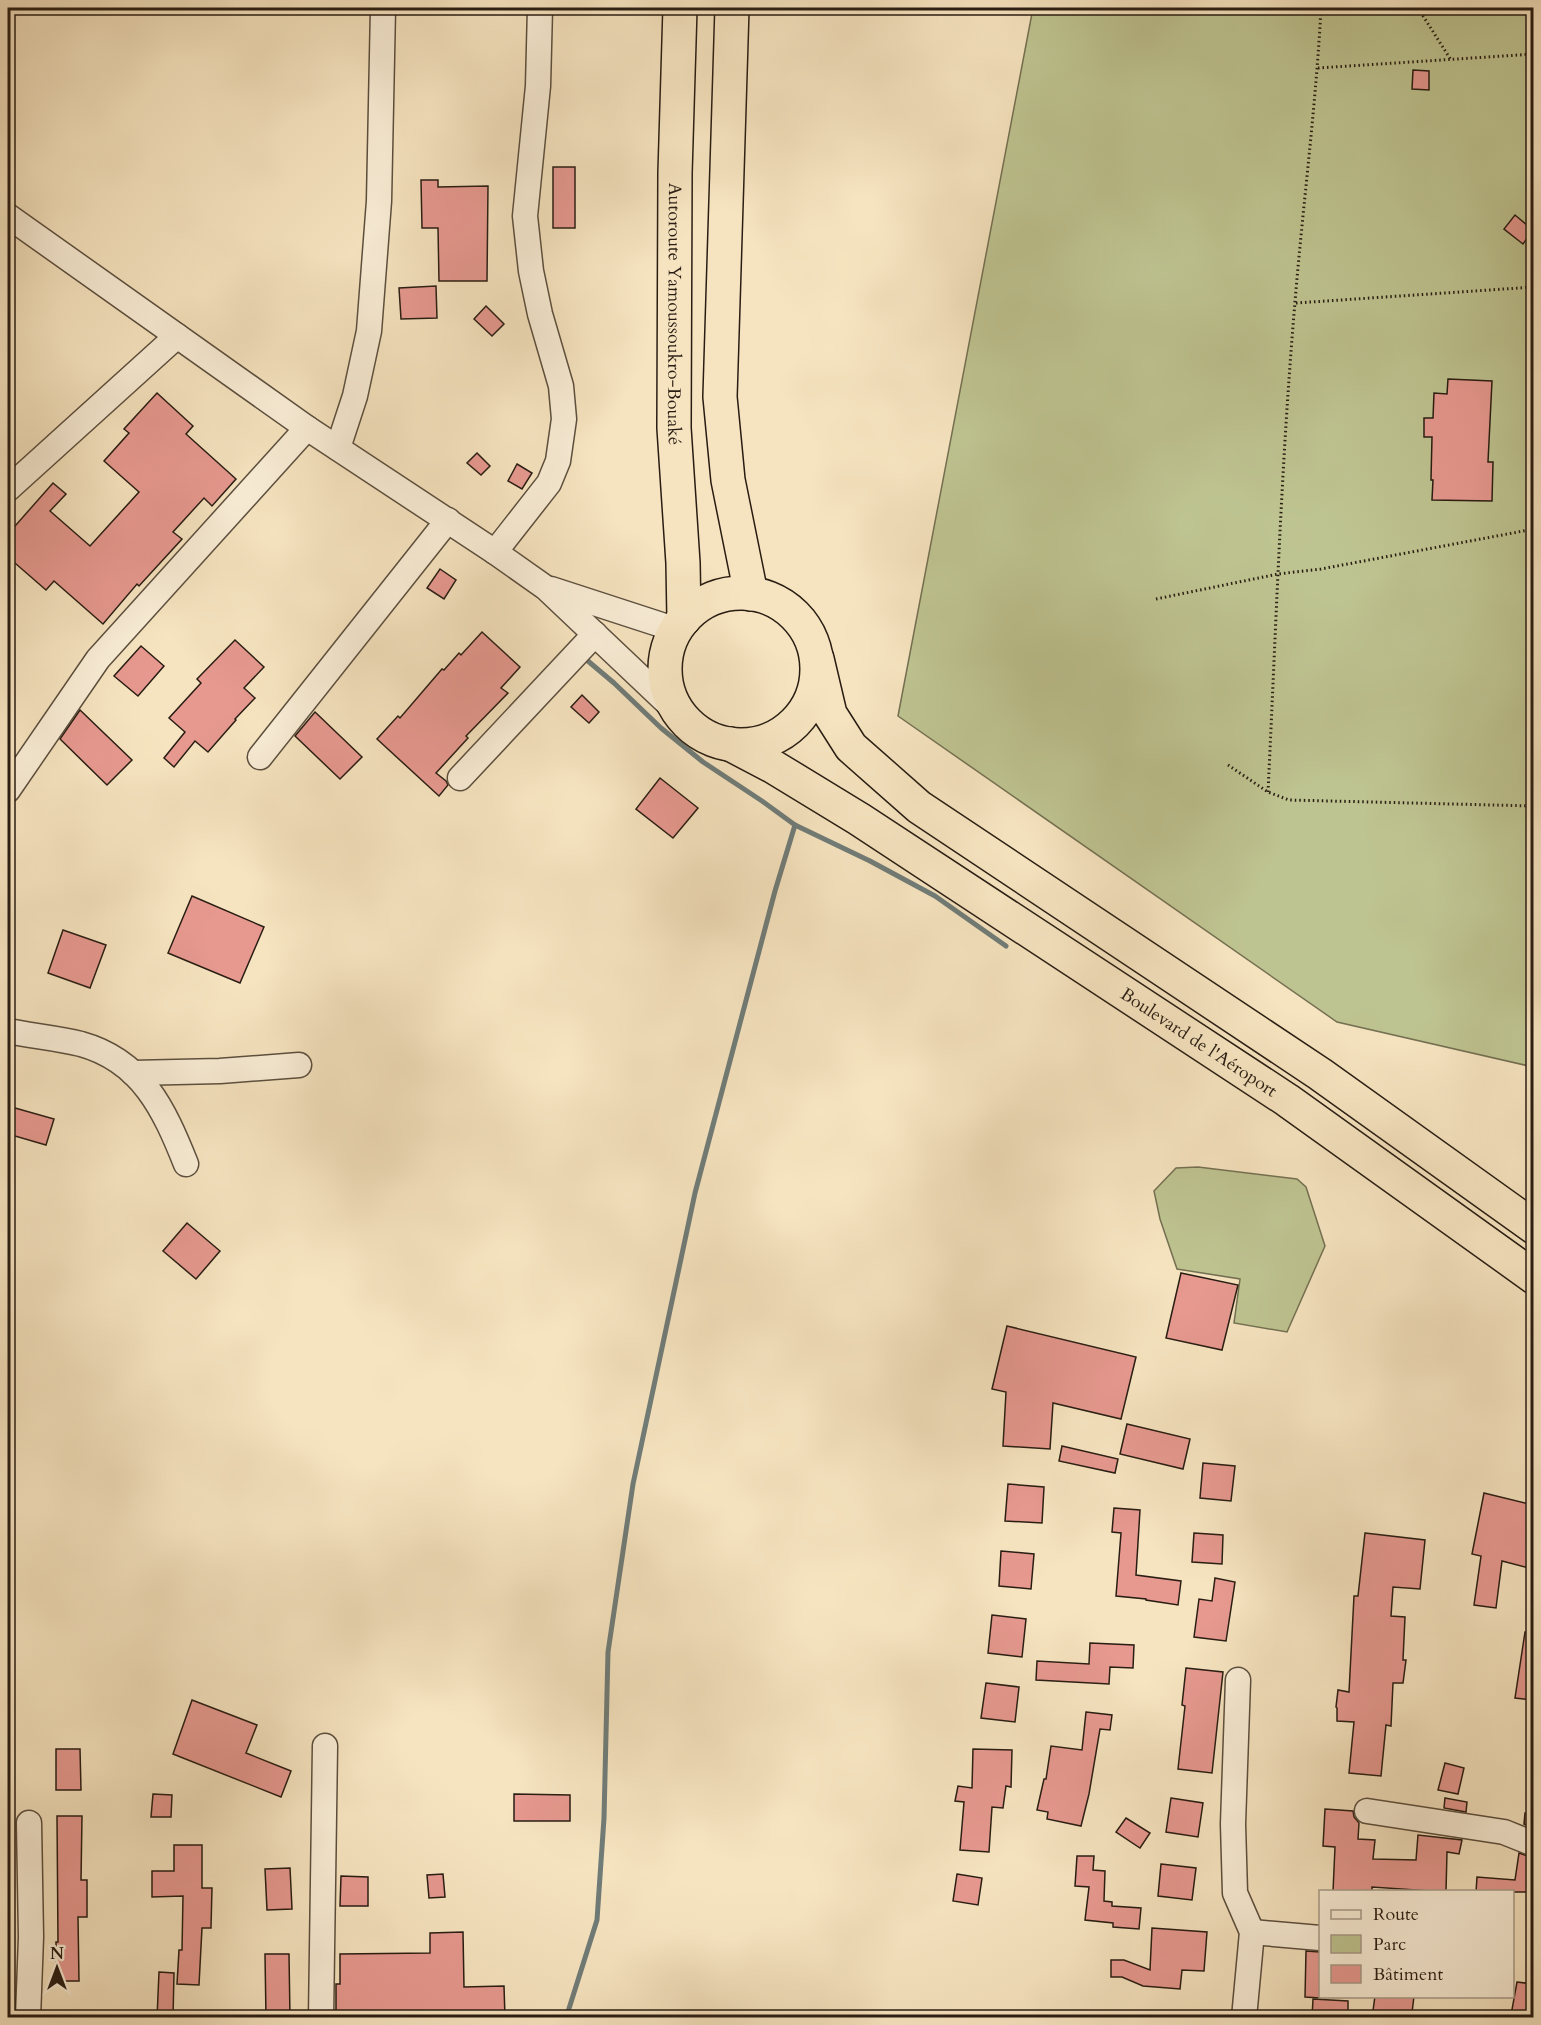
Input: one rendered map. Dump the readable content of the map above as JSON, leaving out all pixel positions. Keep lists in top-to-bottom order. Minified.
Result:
{"streets":{"highway":["Autoroute Yamoussoukro-Bouaké","Boulevard de l'Aéroport"]},"crossings":[["Autoroute Yamoussoukro-Bouaké","Boulevard de l'Aéroport"]],"legend":["Route","Parc","Bâtiment"],"north":"top"}
